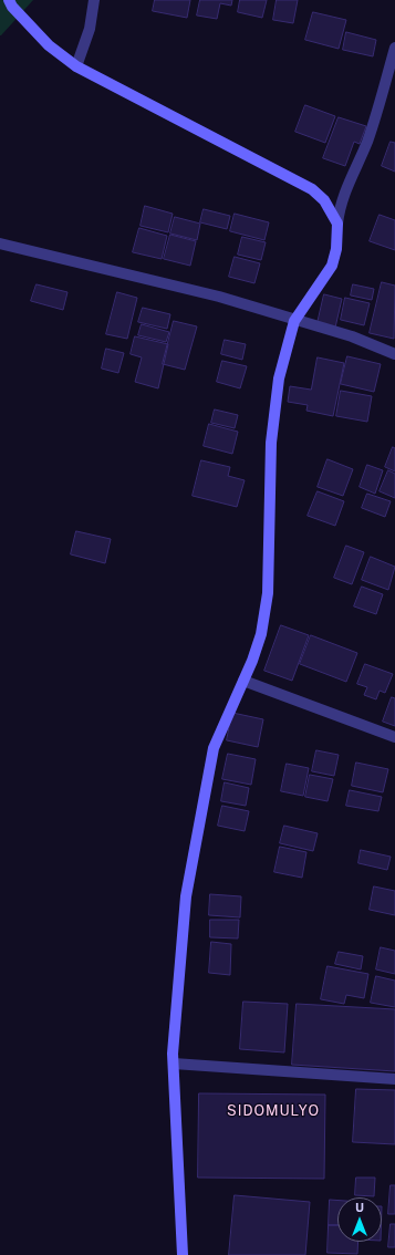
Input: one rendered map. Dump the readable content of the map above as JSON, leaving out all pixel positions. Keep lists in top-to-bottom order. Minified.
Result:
{"districts":["SIDOMULYO"],"north":"top"}
